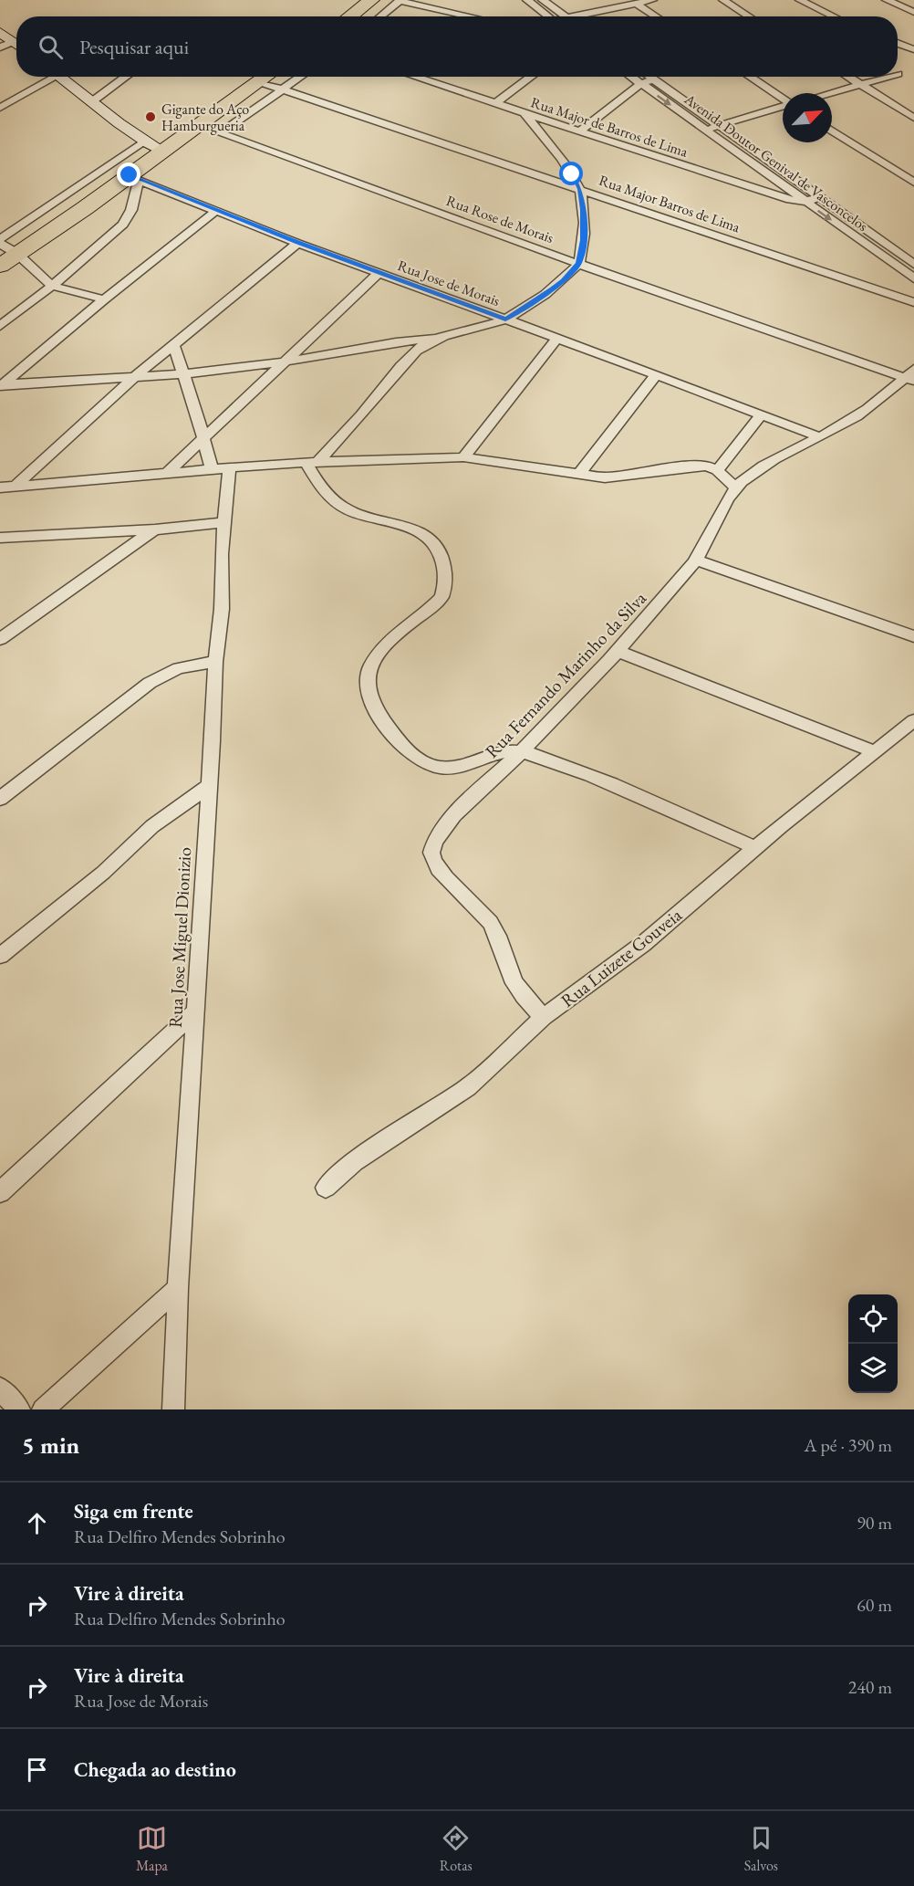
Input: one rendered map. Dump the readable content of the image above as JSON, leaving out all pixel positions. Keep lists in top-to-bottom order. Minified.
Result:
{"streets":{"street":["Rua Major de Barros de Lima","Avenida Doutor Genival de Vasconcelos","Rua Major Barros de Lima","Rua Rose de Morais","Rua Jose de Morais","Rua Fernando Marinho da Silva","Rua Jose Miguel Dionizio","Rua Luizete Gouveia"]},"crossings":[["Rua Major de Barros de Lima","Avenida Doutor Genival de Vasconcelos"],["Rua Rose de Morais","Rua Fernando Marinho da Silva"],["Rua Jose de Morais","Rua Fernando Marinho da Silva"],["Rua Fernando Marinho da Silva","Rua Luizete Gouveia"]],"places":["Gigante do Aço Hamburgueria"],"north":"top right","page":{"search":"Pesquisar aqui","heading":["5 min","A pé · 390 m"],"list":[["Siga em frente","Rua Delfiro Mendes Sobrinho","90 m"],["Vire à direita","Rua Delfiro Mendes Sobrinho","60 m"],["Vire à direita","Rua Jose de Morais","240 m"],"Chegada ao destino"],"nav":["Mapa","Rotas","Salvos"]}}
